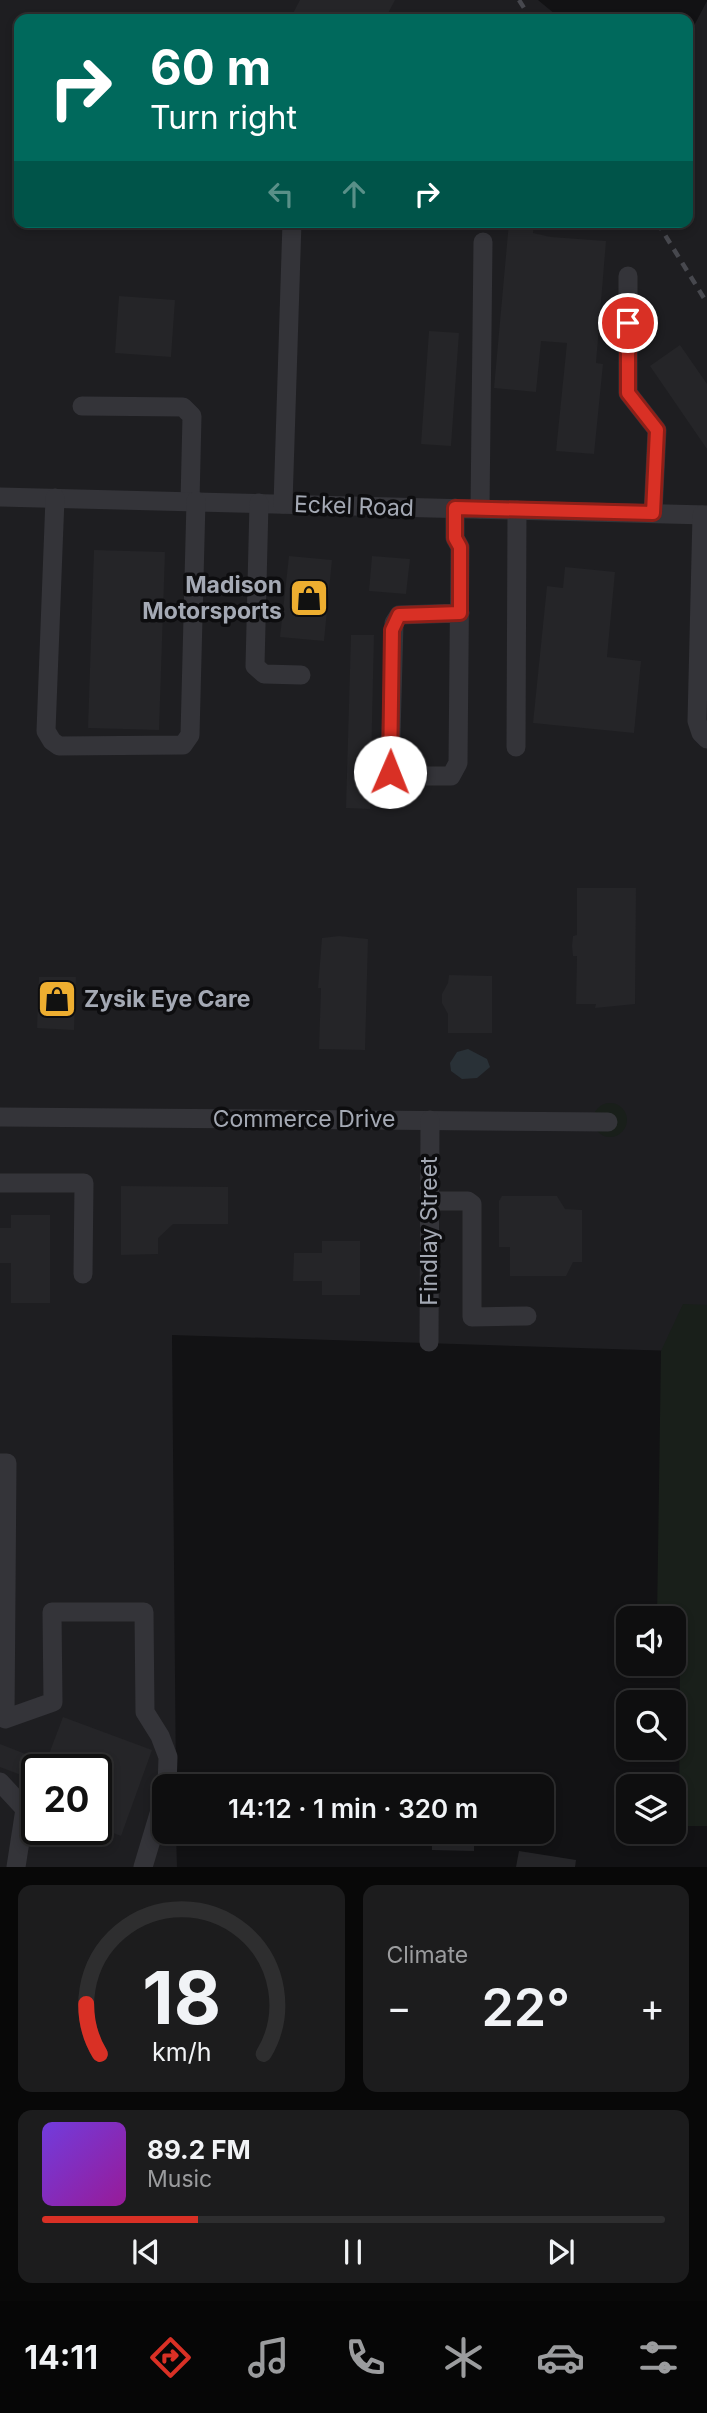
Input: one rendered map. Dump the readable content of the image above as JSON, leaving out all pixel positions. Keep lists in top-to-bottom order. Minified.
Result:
{"streets":{"street":["Eckel Road","Commerce Drive","Findlay Street"]},"crossings":[["Commerce Drive","Findlay Street"]],"places":{"shop":["Madison Motorsports","Zysik Eye Care"]},"page":{"turn":["60 m","Turn right"],"limit":"20","trip":"14:12 · 1 min · 320 m","tile":"Climate","heat":["−","22°","+"],"song":["89.2 FM","Music"],"tabs":"14:11","gauge":["18","km/h"]}}
